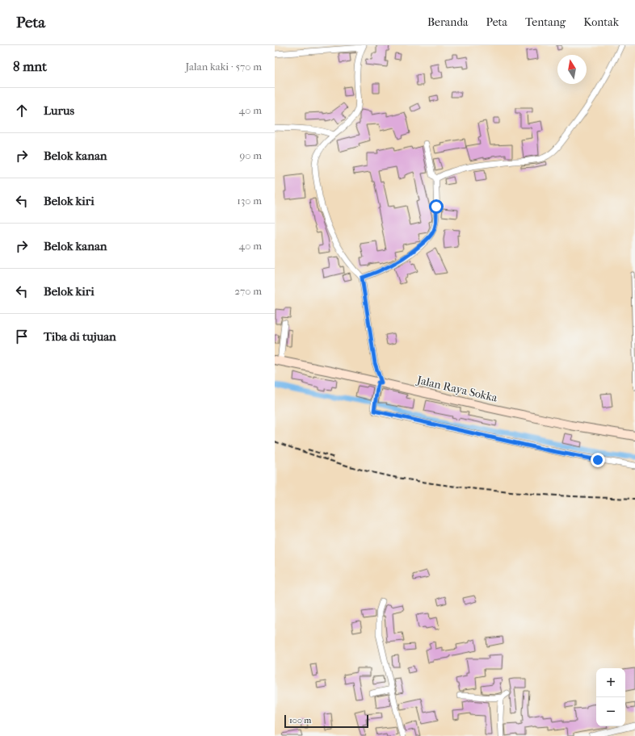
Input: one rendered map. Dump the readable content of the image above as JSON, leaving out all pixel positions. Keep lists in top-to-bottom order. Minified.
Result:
{"streets":{"main road":["Jalan Raya Sokka"]},"scale_bar":"100 m","north":"top","page":{"header":"Peta","nav":["Beranda","Peta","Tentang","Kontak"],"heading":["8 mnt","Jalan kaki · 570 m"],"list":[["Lurus","40 m"],["Belok kanan","90 m"],["Belok kiri","130 m"],["Belok kanan","40 m"],["Belok kiri","270 m"],"Tiba di tujuan"],"map_buttons":["+","−"],"scale":"100 m"}}
